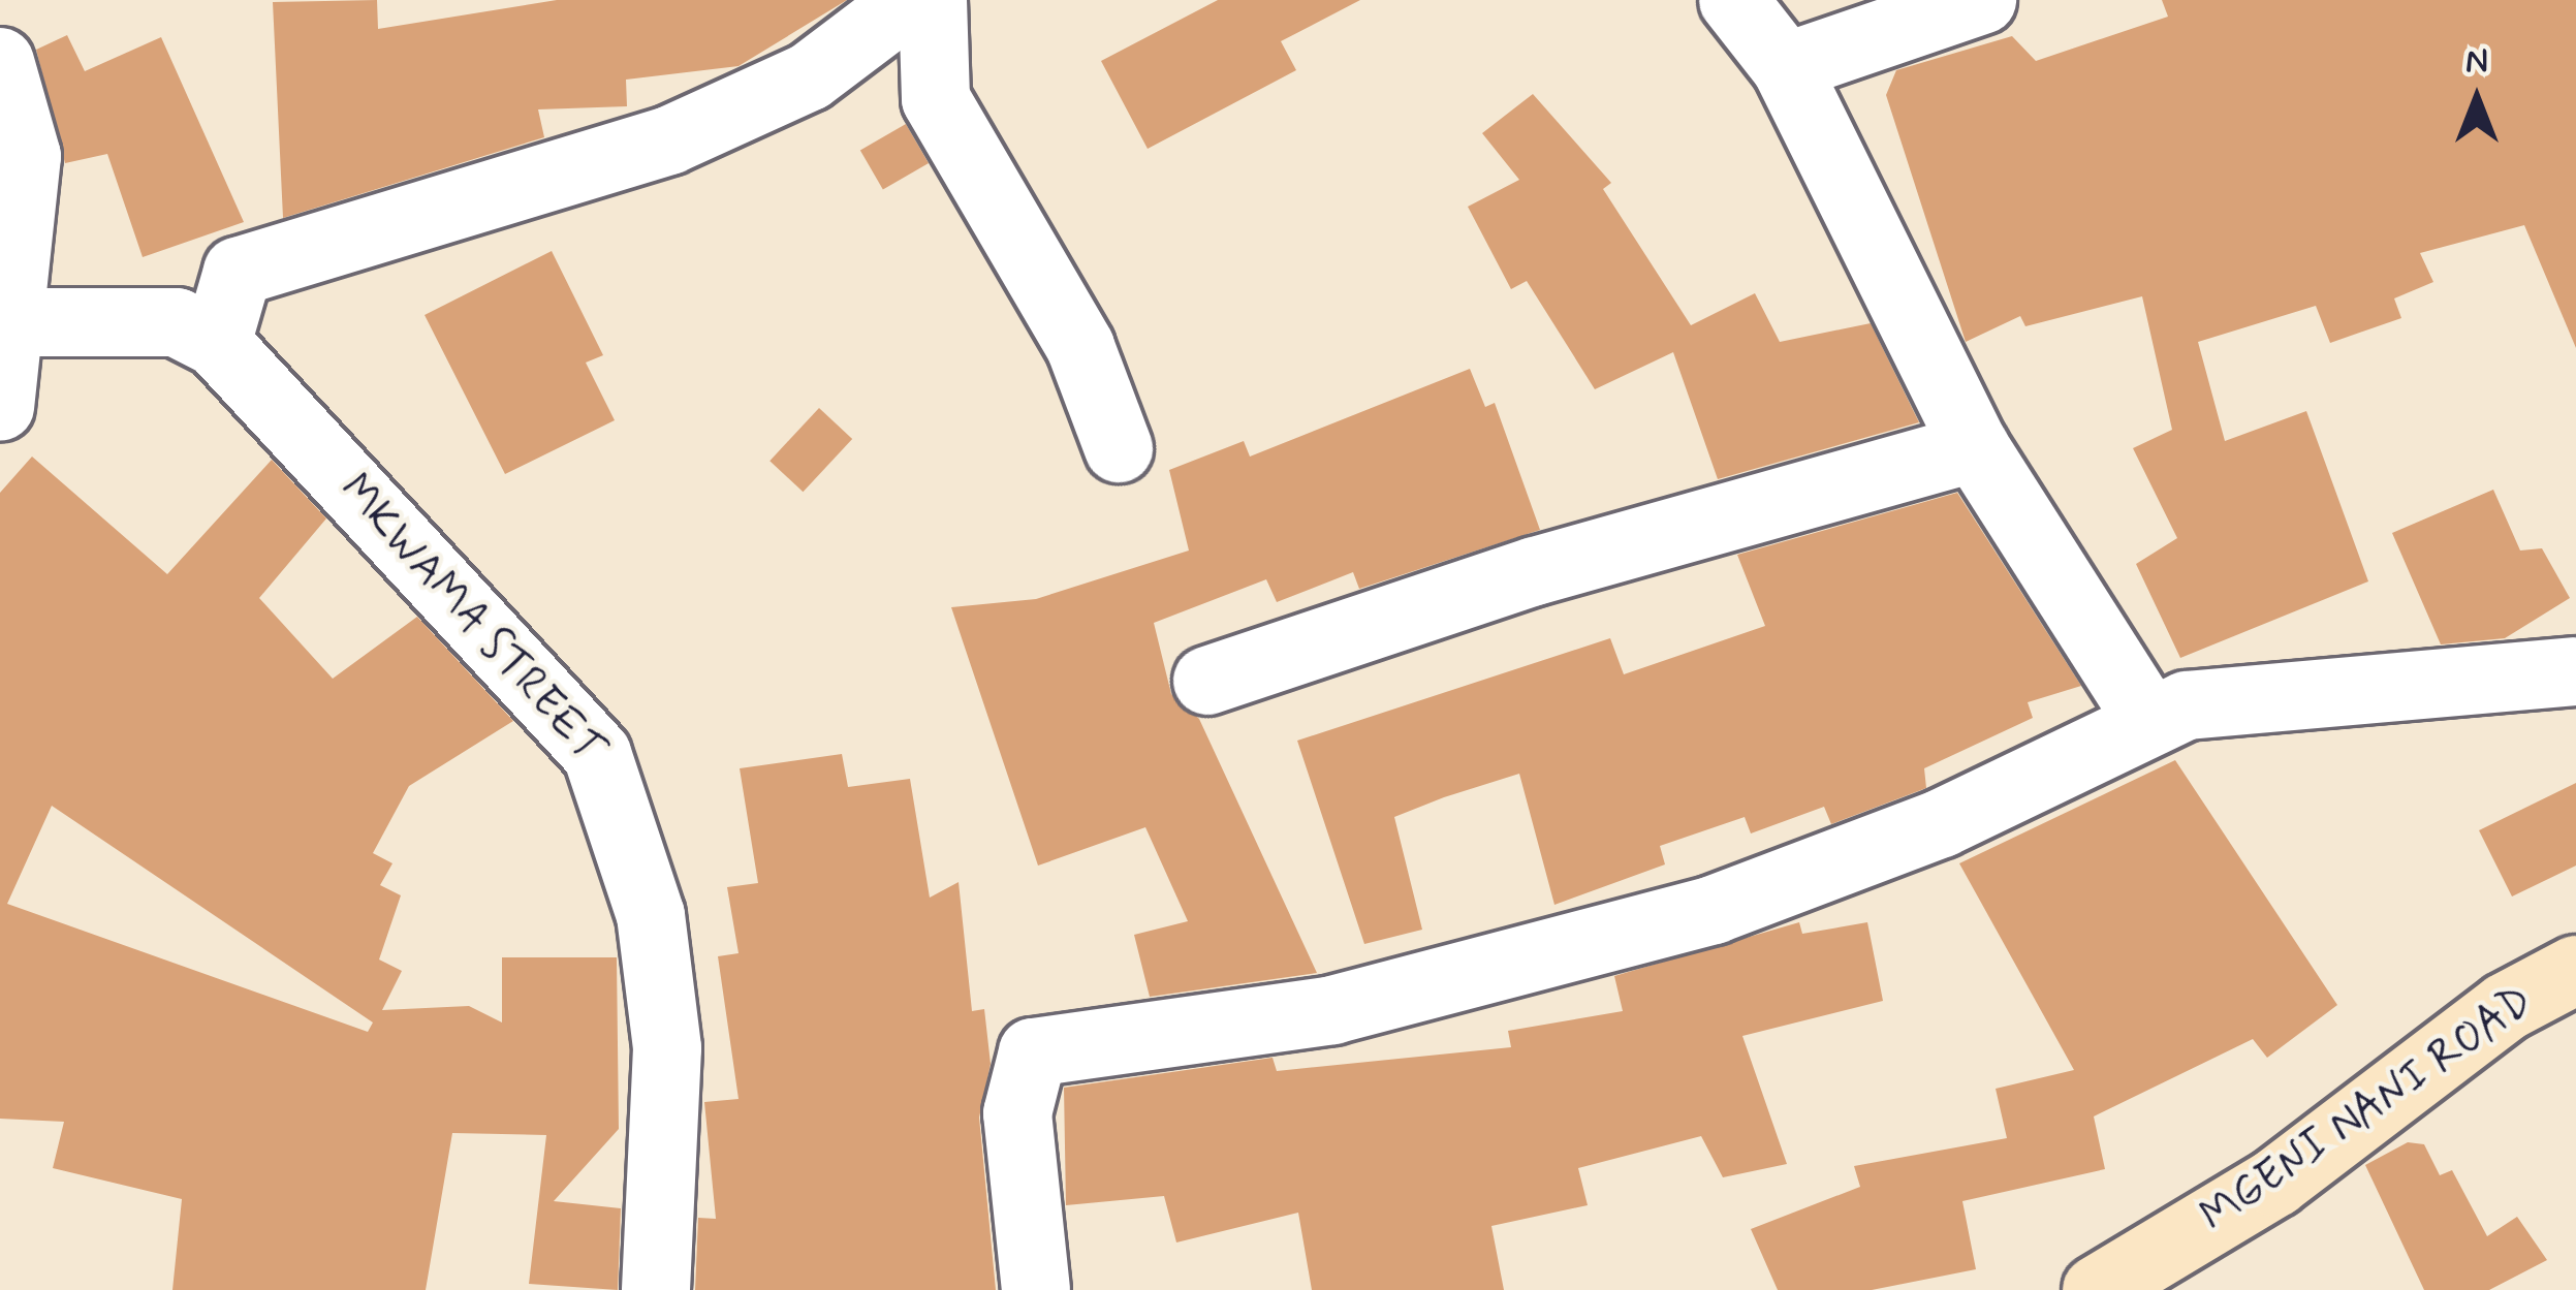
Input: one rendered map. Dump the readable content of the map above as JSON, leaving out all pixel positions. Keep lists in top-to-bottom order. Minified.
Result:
{"streets":{"street":["MKWAMA STREET","MGENI NANI ROAD"]},"north":"top"}
